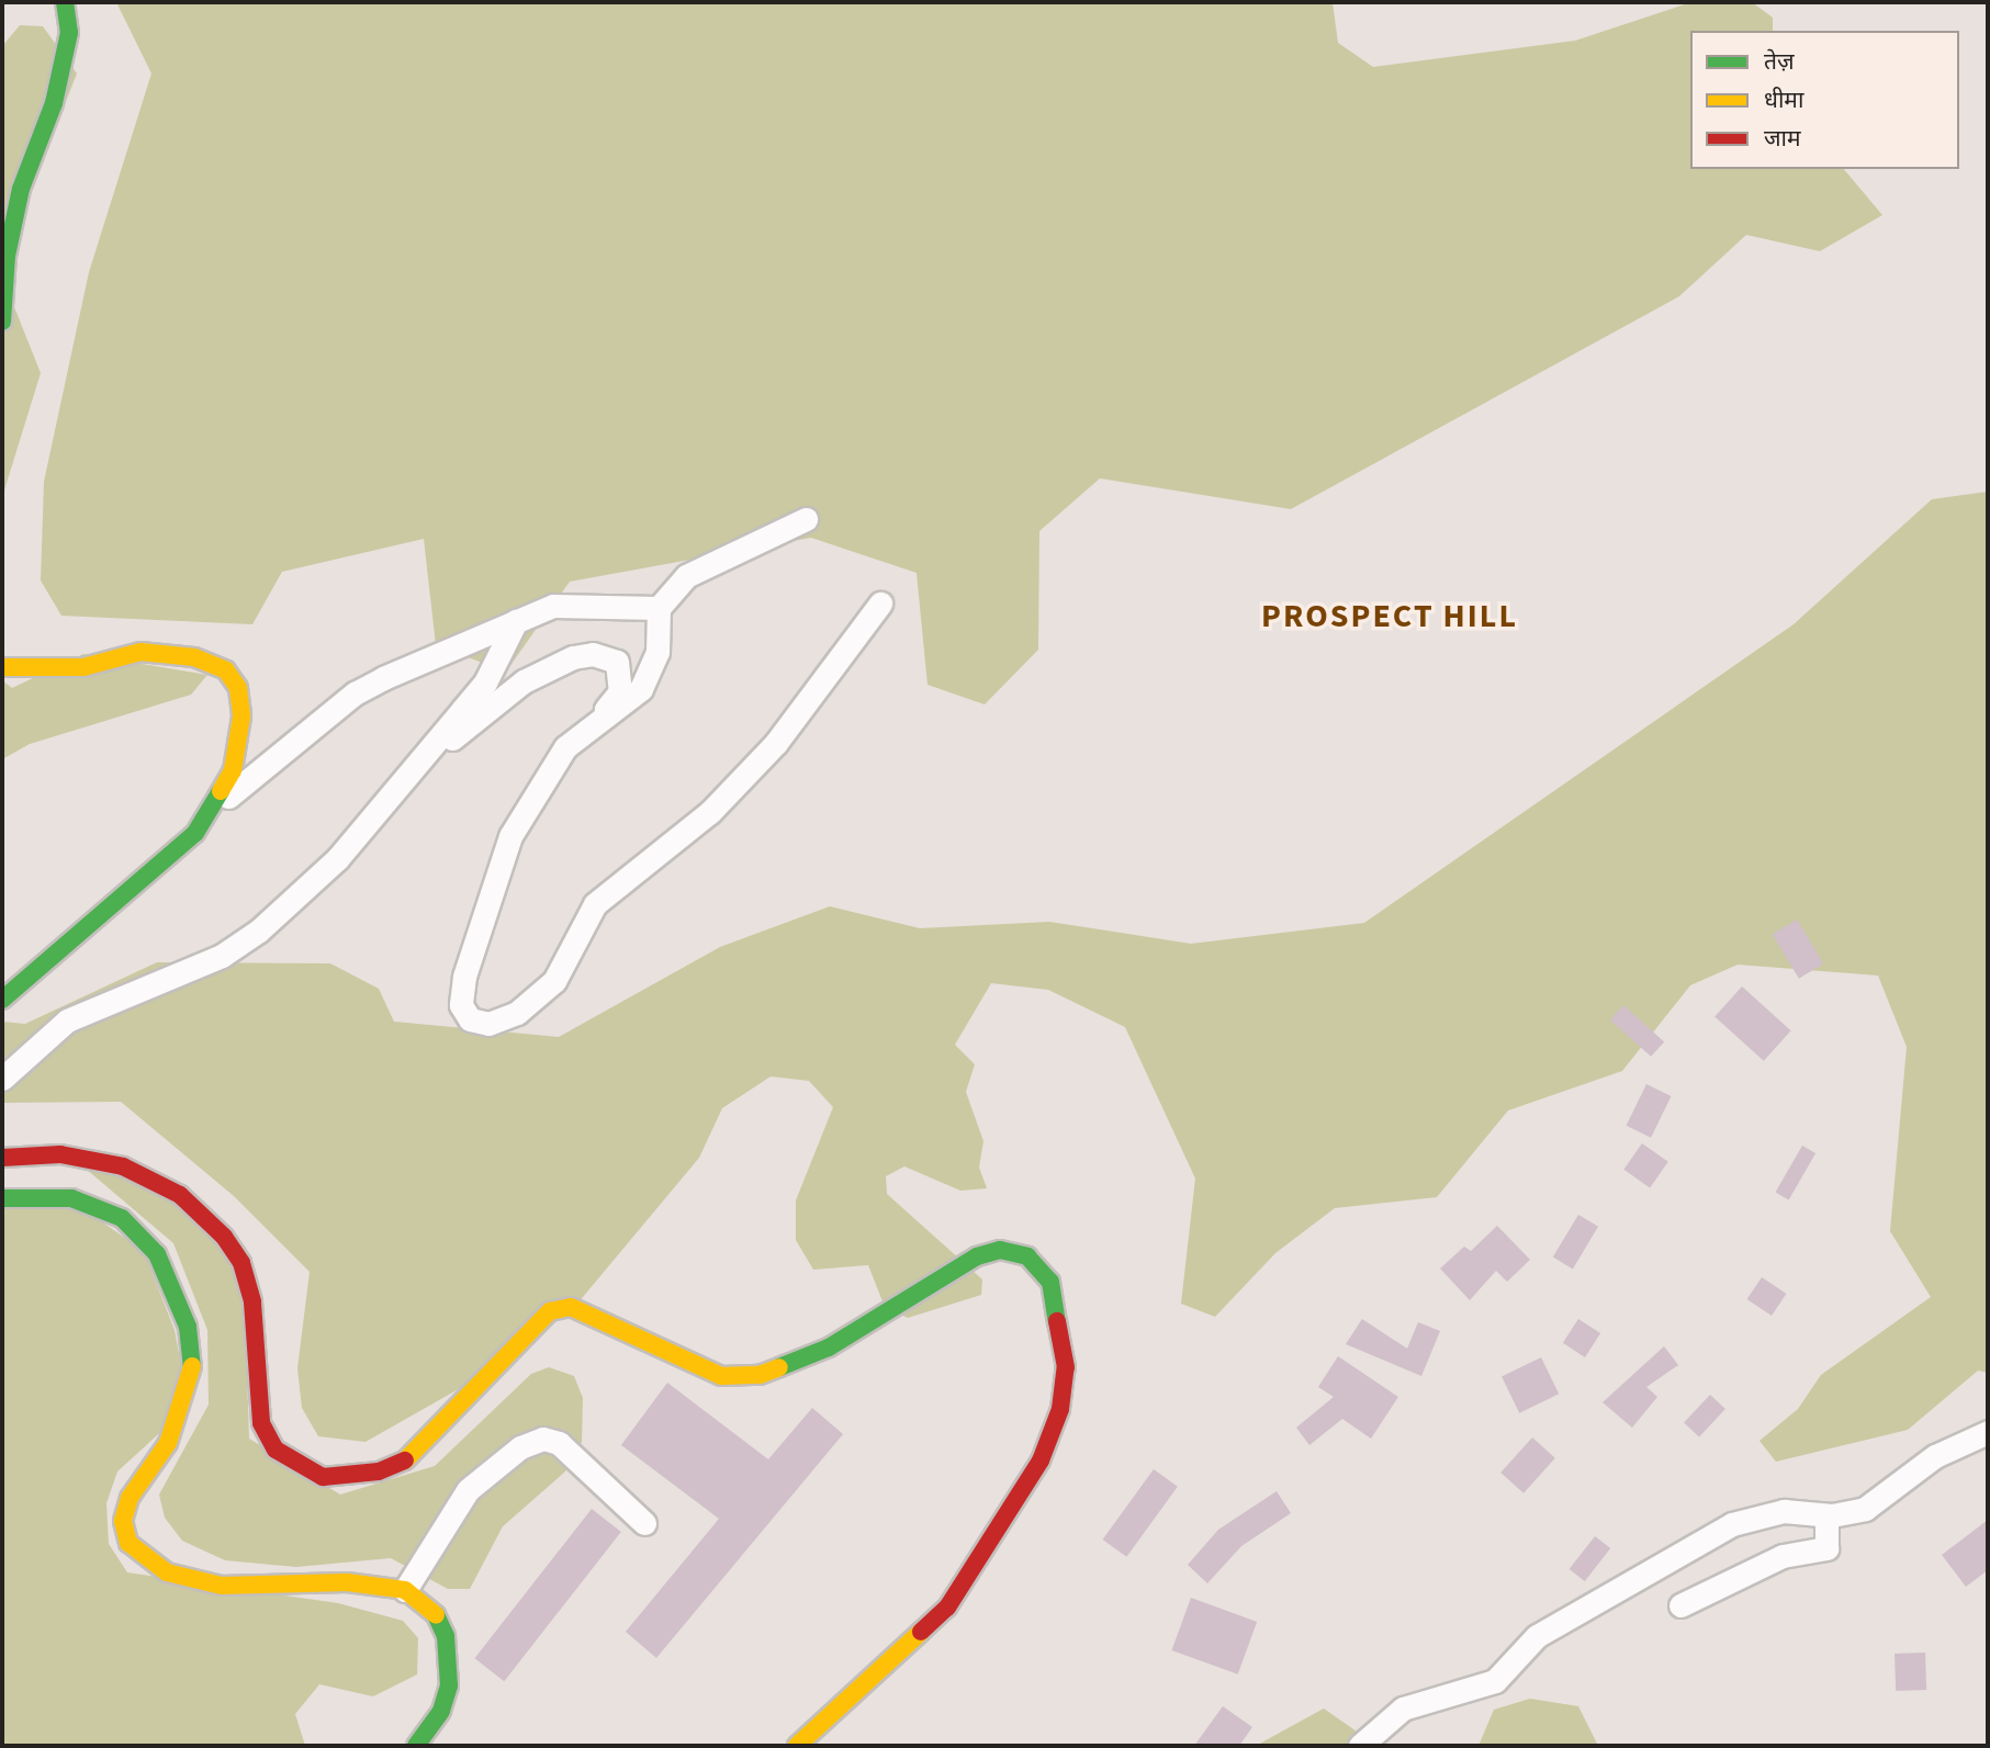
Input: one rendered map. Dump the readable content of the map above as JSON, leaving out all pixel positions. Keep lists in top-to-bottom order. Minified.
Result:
{"districts":["PROSPECT HILL"],"legend":["तेज़","धीमा","जाम"]}
